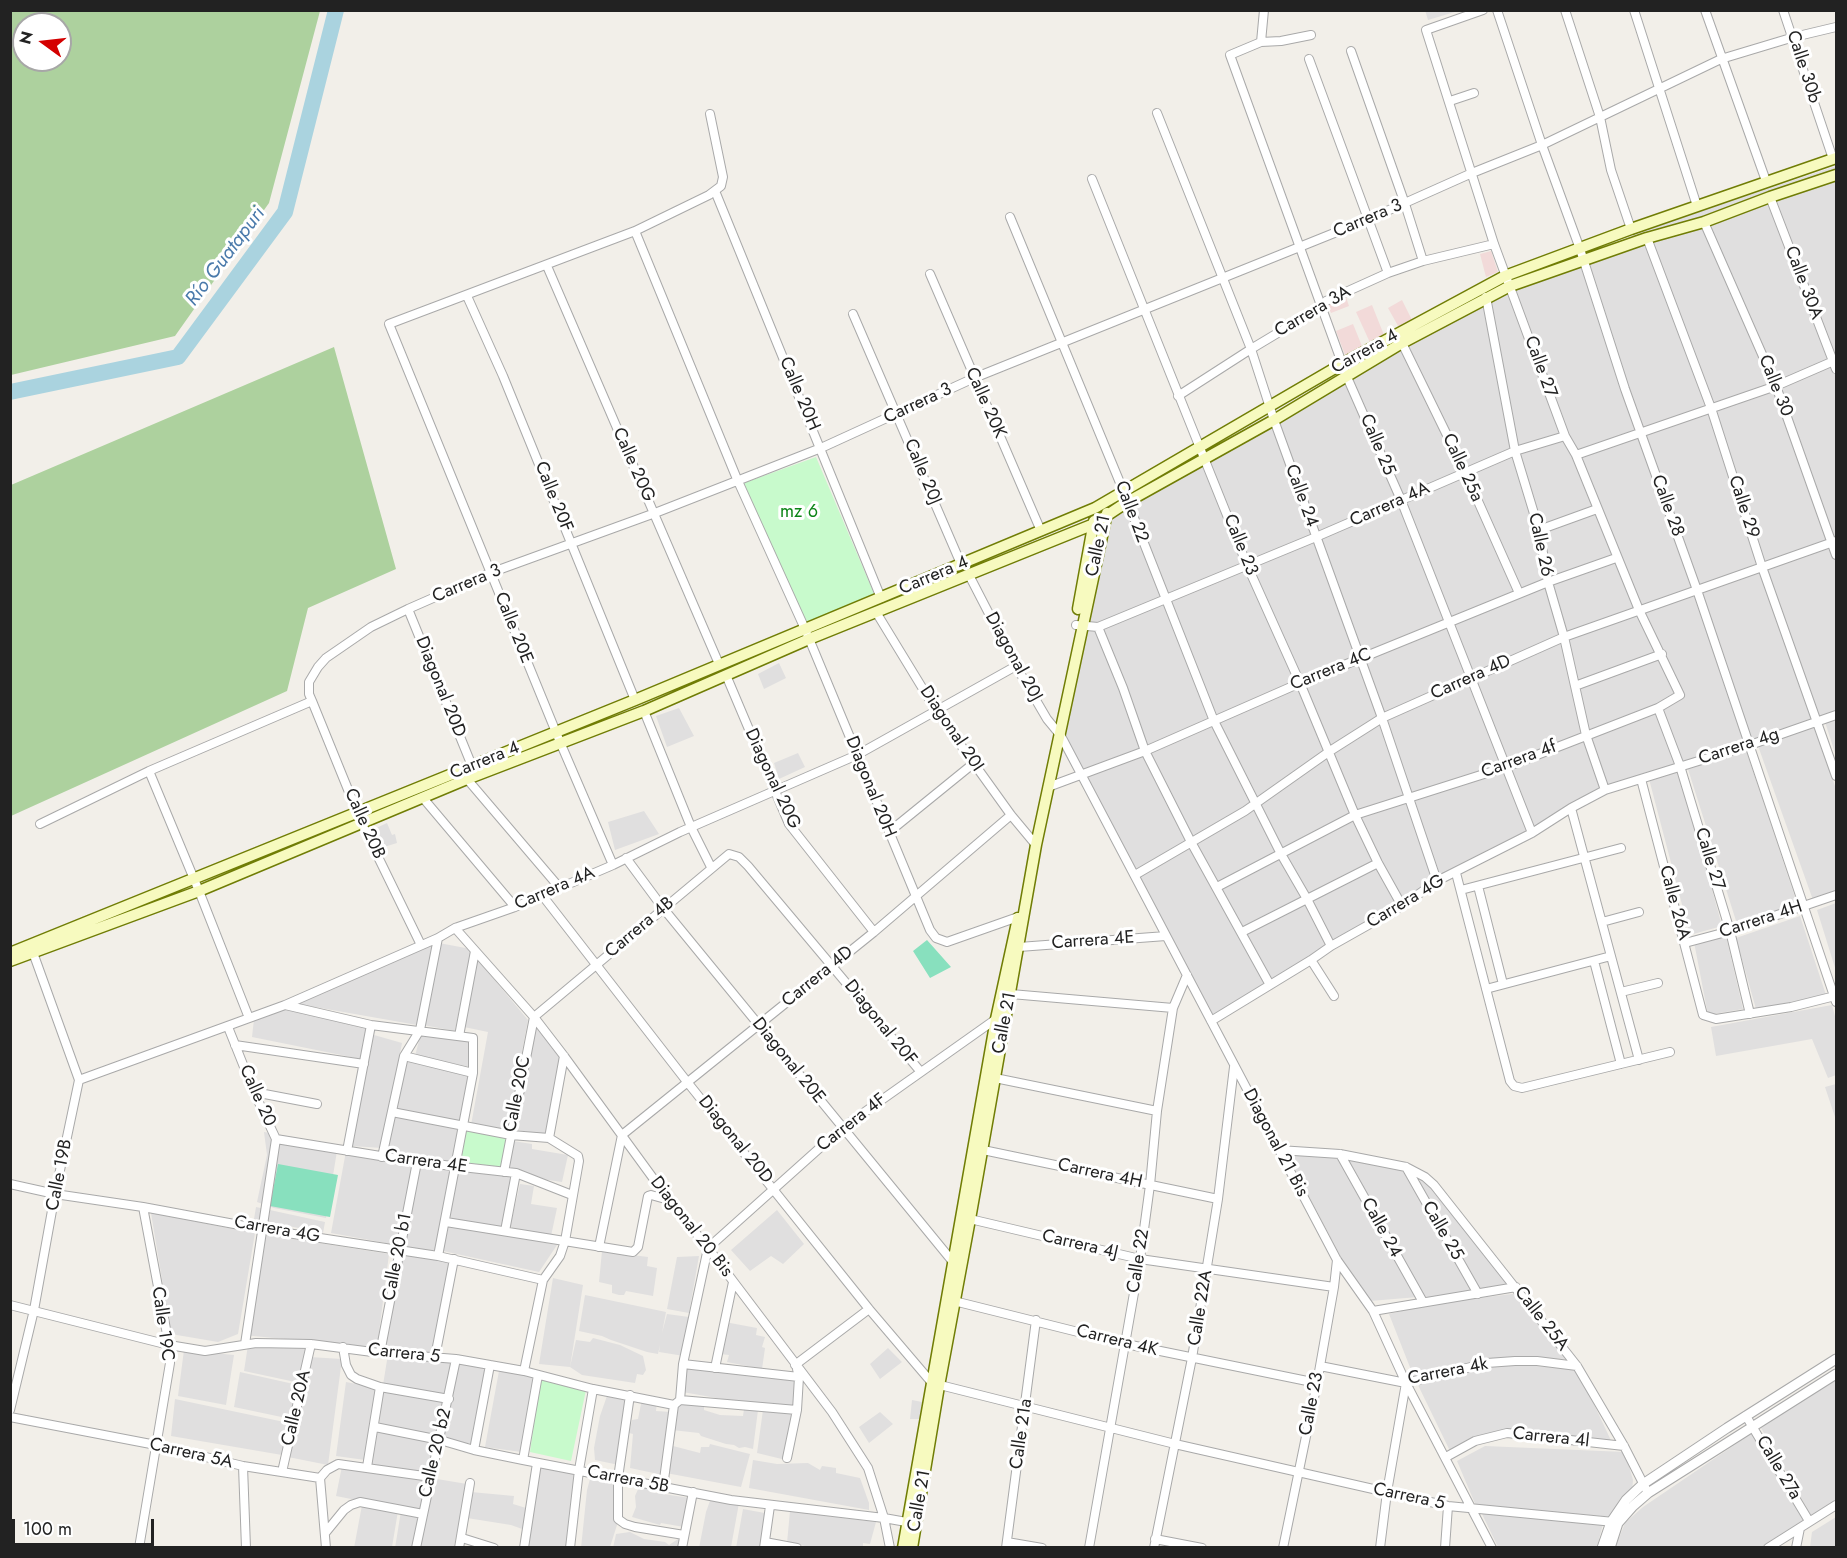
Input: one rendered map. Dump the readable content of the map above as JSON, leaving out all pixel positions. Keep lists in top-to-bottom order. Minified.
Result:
{"streets":{"main road":["Carrera 4","Calle 21"],"street":["Calle 30b","Carrera 3","Calle 30A","Carrera 3A","Calle 27","Calle 30","Calle 20H","Calle 20K","Calle 25","Calle 20G","Calle 25a","Calle 20J","Calle 24","Calle 20F","Carrera 4A","Calle 28","Calle 29","Calle 22","Calle 23","Calle 26","Calle 20E","Diagonal 20J","Carrera 4C","Carrera 4D","Diagonal 20D","Diagonal 20I","Carrera 4g","Carrera 4f","Diagonal 20G","Diagonal 20H","Calle 20B","Carrera 4G","Calle 26A","Carrera 4H","Carrera 4B","Carrera 4E","Diagonal 20F","Diagonal 20E","Calle 20C","Calle 20","Carrera 4F","Diagonal 21 Bis","Calle 19B","Diagonal 20 Bis","Carrera 4J","Calle 20 b1","Calle 22A","Calle 25A","Calle 19C","Carrera 4K","Carrera 5","Carrera 4k","Calle 20A","Calle 21a","Carrera 4l","Calle 20 b2","Carrera 5A","Calle 27a","Carrera 5B"]},"crossings":[["Calle 30b","Carrera 3"],["Calle 30b","Carrera 4"],["Carrera 3","Calle 27"],["Carrera 3","Calle 20H"],["Carrera 3","Calle 20K"],["Carrera 3","Calle 25"],["Carrera 3","Calle 20G"],["Carrera 3","Calle 20J"],["Carrera 3","Calle 24"],["Carrera 3","Calle 20F"],["Carrera 3","Calle 28"],["Carrera 3","Calle 22"],["Carrera 3","Calle 23"],["Carrera 3","Calle 20E"],["Carrera 3","Diagonal 20D"],["Carrera 3","Calle 20B"],["Calle 30A","Carrera 4"],["Carrera 3A","Calle 27"],["Carrera 3A","Calle 25"],["Carrera 3A","Calle 24"],["Carrera 3A","Calle 23"],["Carrera 4","Calle 27"],["Carrera 4","Calle 30"],["Carrera 4","Calle 20H"],["Carrera 4","Calle 20K"],["Carrera 4","Calle 25"],["Carrera 4","Calle 20G"],["Carrera 4","Calle 25a"],["Carrera 4","Calle 20J"],["Carrera 4","Calle 24"],["Carrera 4","Calle 20F"],["Carrera 4","Calle 28"],["Carrera 4","Calle 29"],["Carrera 4","Calle 22"],["Carrera 4","Calle 23"],["Carrera 4","Calle 26"],["Carrera 4","Calle 21"],["Carrera 4","Calle 20E"],["Carrera 4","Diagonal 20J"],["Carrera 4","Diagonal 20D"],["Carrera 4","Diagonal 20I"],["Carrera 4","Diagonal 20G"],["Carrera 4","Diagonal 20H"],["Carrera 4","Calle 20B"],["Calle 27","Carrera 4A"],["Calle 27","Carrera 4C"],["Calle 27","Carrera 4D"],["Calle 27","Carrera 4g"],["Calle 27","Carrera 4f"],["Calle 27","Calle 26A"],["Calle 27","Carrera 4H"],["Calle 30","Carrera 4D"],["Calle 25","Carrera 4A"],["Calle 25","Carrera 4C"],["Calle 25","Carrera 4D"],["Calle 25","Carrera 4f"],["Calle 25","Carrera 4G"],["Calle 25","Calle 25A"],["Calle 25a","Carrera 4A"],["Calle 25a","Carrera 4C"],["Calle 24","Carrera 4A"],["Calle 24","Carrera 4C"],["Calle 24","Carrera 4D"],["Calle 24","Carrera 4f"],["Calle 24","Carrera 4G"],["Calle 20F","Calle 20E"],["Carrera 4A","Calle 22"],["Carrera 4A","Calle 23"],["Carrera 4A","Calle 26"],["Carrera 4A","Calle 21"],["Carrera 4A","Calle 20E"],["Carrera 4A","Diagonal 20J"],["Carrera 4A","Diagonal 20D"],["Carrera 4A","Diagonal 20I"],["Carrera 4A","Diagonal 20G"],["Carrera 4A","Diagonal 20H"],["Carrera 4A","Calle 20B"],["Carrera 4A","Diagonal 20E"],["Carrera 4A","Calle 20"],["Carrera 4A","Calle 19B"],["Carrera 4A","Diagonal 20 Bis"],["Calle 28","Carrera 4D"],["Calle 28","Carrera 4g"],["Calle 28","Carrera 4H"],["Calle 29","Carrera 4D"],["Calle 29","Carrera 4g"],["Calle 22","Carrera 4C"],["Calle 22","Carrera 4D"],["Calle 22","Carrera 4f"],["Calle 22","Carrera 4G"],["Calle 22","Carrera 4H"],["Calle 22","Diagonal 21 Bis"],["Calle 22","Carrera 4J"],["Calle 22","Carrera 4K"],["Calle 22","Carrera 5"],["Calle 23","Carrera 4C"],["Calle 23","Carrera 4D"],["Calle 23","Carrera 4f"],["Calle 23","Carrera 4G"],["Calle 23","Diagonal 21 Bis"],["Calle 23","Carrera 4J"],["Calle 23","Carrera 4K"],["Calle 23","Carrera 5"],["Calle 23","Carrera 4k"],["Calle 26","Carrera 4C"],["Calle 26","Carrera 4D"],["Calle 26","Carrera 4g"],["Calle 26","Carrera 4f"],["Calle 26","Carrera 4G"],["Calle 21","Diagonal 20J"],["Calle 21","Carrera 4C"],["Calle 21","Diagonal 20D"],["Calle 21","Diagonal 20I"],["Calle 21","Diagonal 20H"],["Calle 21","Carrera 4H"],["Calle 21","Carrera 4E"],["Calle 21","Diagonal 20E"],["Calle 21","Carrera 4F"],["Calle 21","Diagonal 21 Bis"],["Calle 21","Carrera 4J"],["Calle 21","Carrera 4K"],["Calle 21","Carrera 5"],["Calle 21","Carrera 5B"],["Diagonal 20J","Diagonal 21 Bis"],["Carrera 4C","Diagonal 21 Bis"],["Carrera 4D","Diagonal 20D"],["Carrera 4D","Diagonal 20I"],["Carrera 4D","Diagonal 20G"],["Carrera 4D","Diagonal 20H"],["Carrera 4D","Diagonal 20F"],["Carrera 4D","Diagonal 20E"],["Carrera 4D","Diagonal 21 Bis"],["Carrera 4D","Diagonal 20 Bis"],["Diagonal 20D","Carrera 4B"],["Diagonal 20D","Carrera 4F"],["Diagonal 20D","Carrera 5"],["Carrera 4g","Carrera 4G"],["Carrera 4g","Calle 26A"],["Carrera 4G","Calle 20"],["Carrera 4G","Diagonal 21 Bis"],["Carrera 4G","Calle 19B"],["Carrera 4G","Calle 20 b1"],["Carrera 4G","Calle 19C"],["Calle 26A","Carrera 4H"],["Carrera 4H","Calle 22A"],["Carrera 4B","Diagonal 20F"],["Carrera 4B","Diagonal 20E"],["Carrera 4B","Calle 20C"],["Carrera 4B","Diagonal 20 Bis"],["Carrera 4E","Calle 20C"],["Carrera 4E","Calle 20"],["Carrera 4E","Diagonal 21 Bis"],["Carrera 4E","Calle 20 b1"],["Diagonal 20F","Carrera 4F"],["Diagonal 20E","Carrera 4F"],["Calle 20C","Diagonal 20 Bis"],["Calle 20","Carrera 5"],["Carrera 4F","Diagonal 20 Bis"],["Diagonal 21 Bis","Calle 22A"],["Diagonal 21 Bis","Carrera 5"],["Diagonal 21 Bis","Carrera 4k"],["Diagonal 21 Bis","Carrera 4l"],["Calle 19B","Carrera 5"],["Diagonal 20 Bis","Carrera 5B"],["Carrera 4J","Calle 22A"],["Calle 20 b1","Carrera 5"],["Calle 22A","Carrera 4K"],["Calle 22A","Carrera 5"],["Calle 25A","Carrera 4k"],["Calle 25A","Carrera 4l"],["Calle 19C","Carrera 5"],["Calle 19C","Carrera 5A"],["Carrera 4K","Calle 21a"],["Carrera 5","Calle 20A"],["Carrera 5","Calle 21a"],["Carrera 5","Calle 20 b2"],["Calle 20A","Carrera 5A"],["Calle 20 b2","Carrera 5B"]],"water":["Río Guatapuri"],"parks":["mz 6"],"scale_bar":"100 m","north":"left"}
